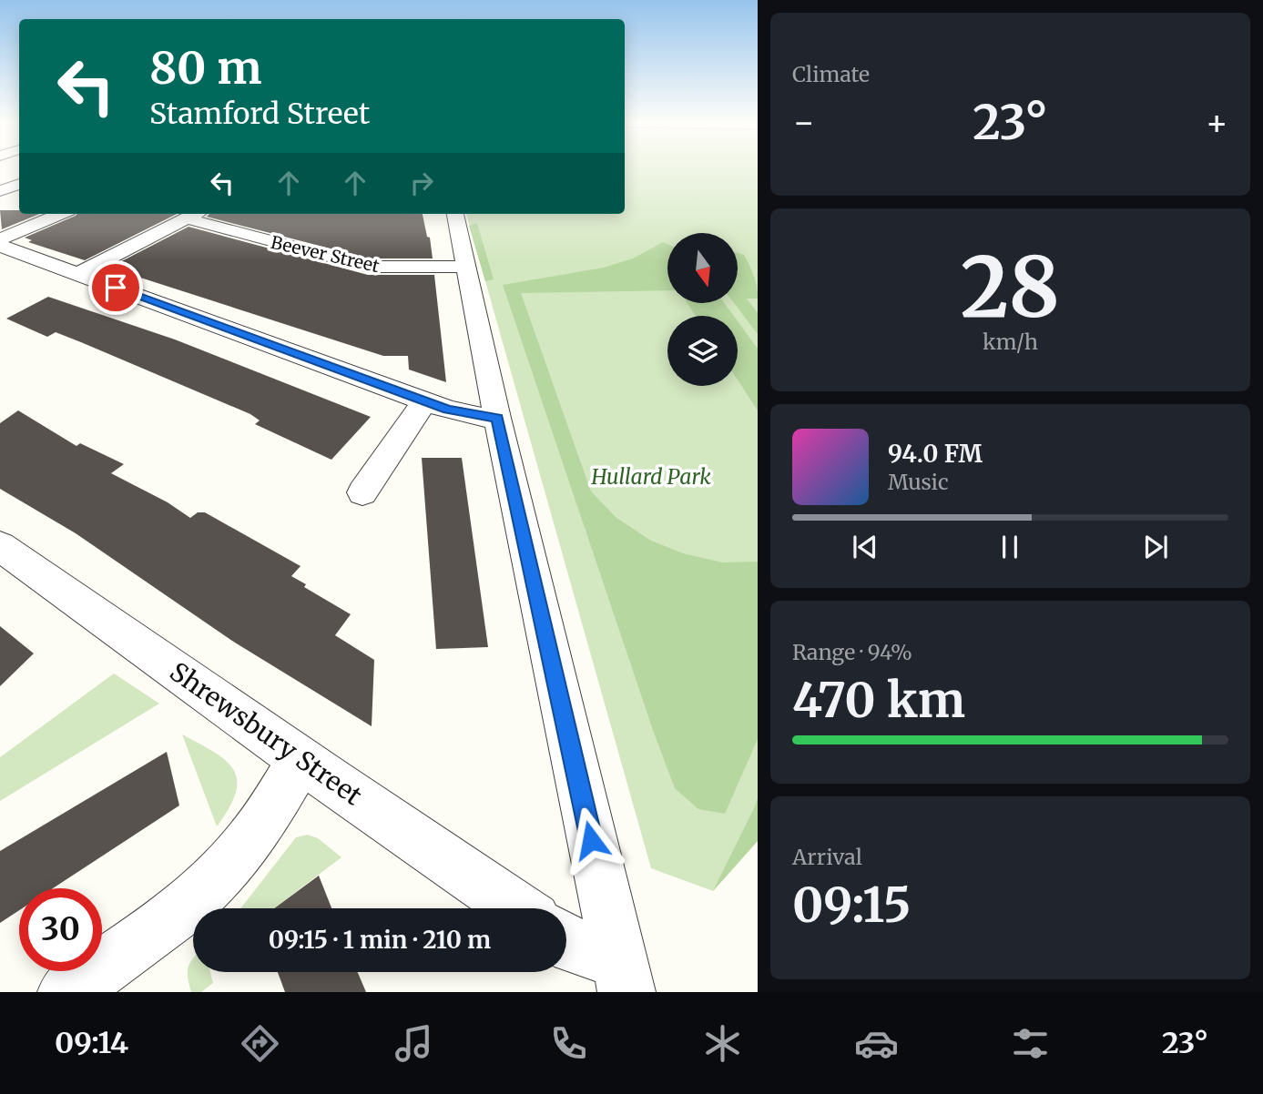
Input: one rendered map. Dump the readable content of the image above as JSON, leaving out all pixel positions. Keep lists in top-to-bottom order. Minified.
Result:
{"streets":{"street":["Beever Street","Shrewsbury Street"]},"parks":["Hullard Park"],"north":"bottom","page":{"tile":["Climate",["28","km/h"],["Range · 94%","470 km"],["Arrival","09:15"]],"turn":["80 m","Stamford Street"],"heat":["−","23°","+"],"song":["94.0 FM","Music"],"limit":"30","trip":"09:15 · 1 min · 210 m","tabs":["09:14","23°"]}}
